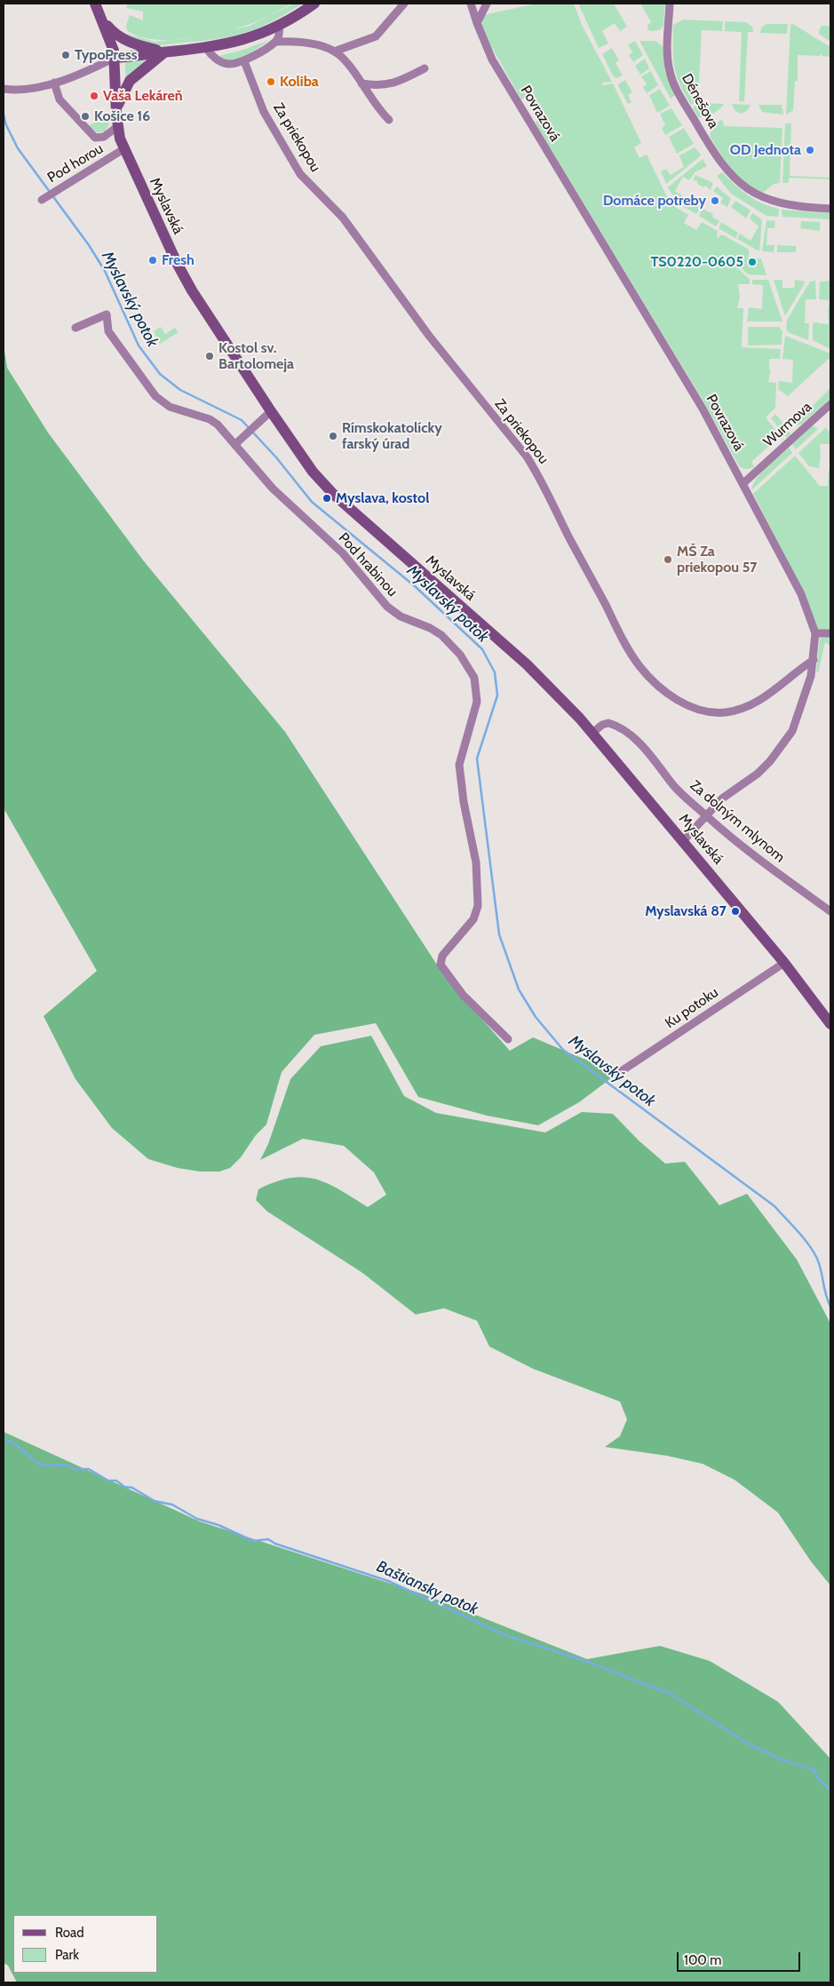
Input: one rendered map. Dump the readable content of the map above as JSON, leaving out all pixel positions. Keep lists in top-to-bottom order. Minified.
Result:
{"streets":{"street":["Dénešova","Povrazová","Za priekopou","Pod horou","Myslavská","Wurmova","Pod hrabinou","Za dolným mlynom","Ku potoku"]},"crossings":[["Povrazová","Za priekopou"],["Povrazová","Myslavská"],["Povrazová","Wurmova"],["Povrazová","Za dolným mlynom"],["Pod horou","Myslavská"],["Myslavská","Za dolným mlynom"],["Myslavská","Ku potoku"]],"water":["Myslavský potok","Baštiansky potok"],"places":["TypoPress","Koliba","Vaša Lekáreň","Košice 16","OD Jednota","Domáce potreby","Fresh","TS0220-0605","Kostol sv. Bartolomeja","Rímskokatolícky farský úrad","Myslava, kostol","MŠ Za priekopou 57","Myslavská 87"],"legend":["Road","Park"],"scale_bar":"100 m"}
